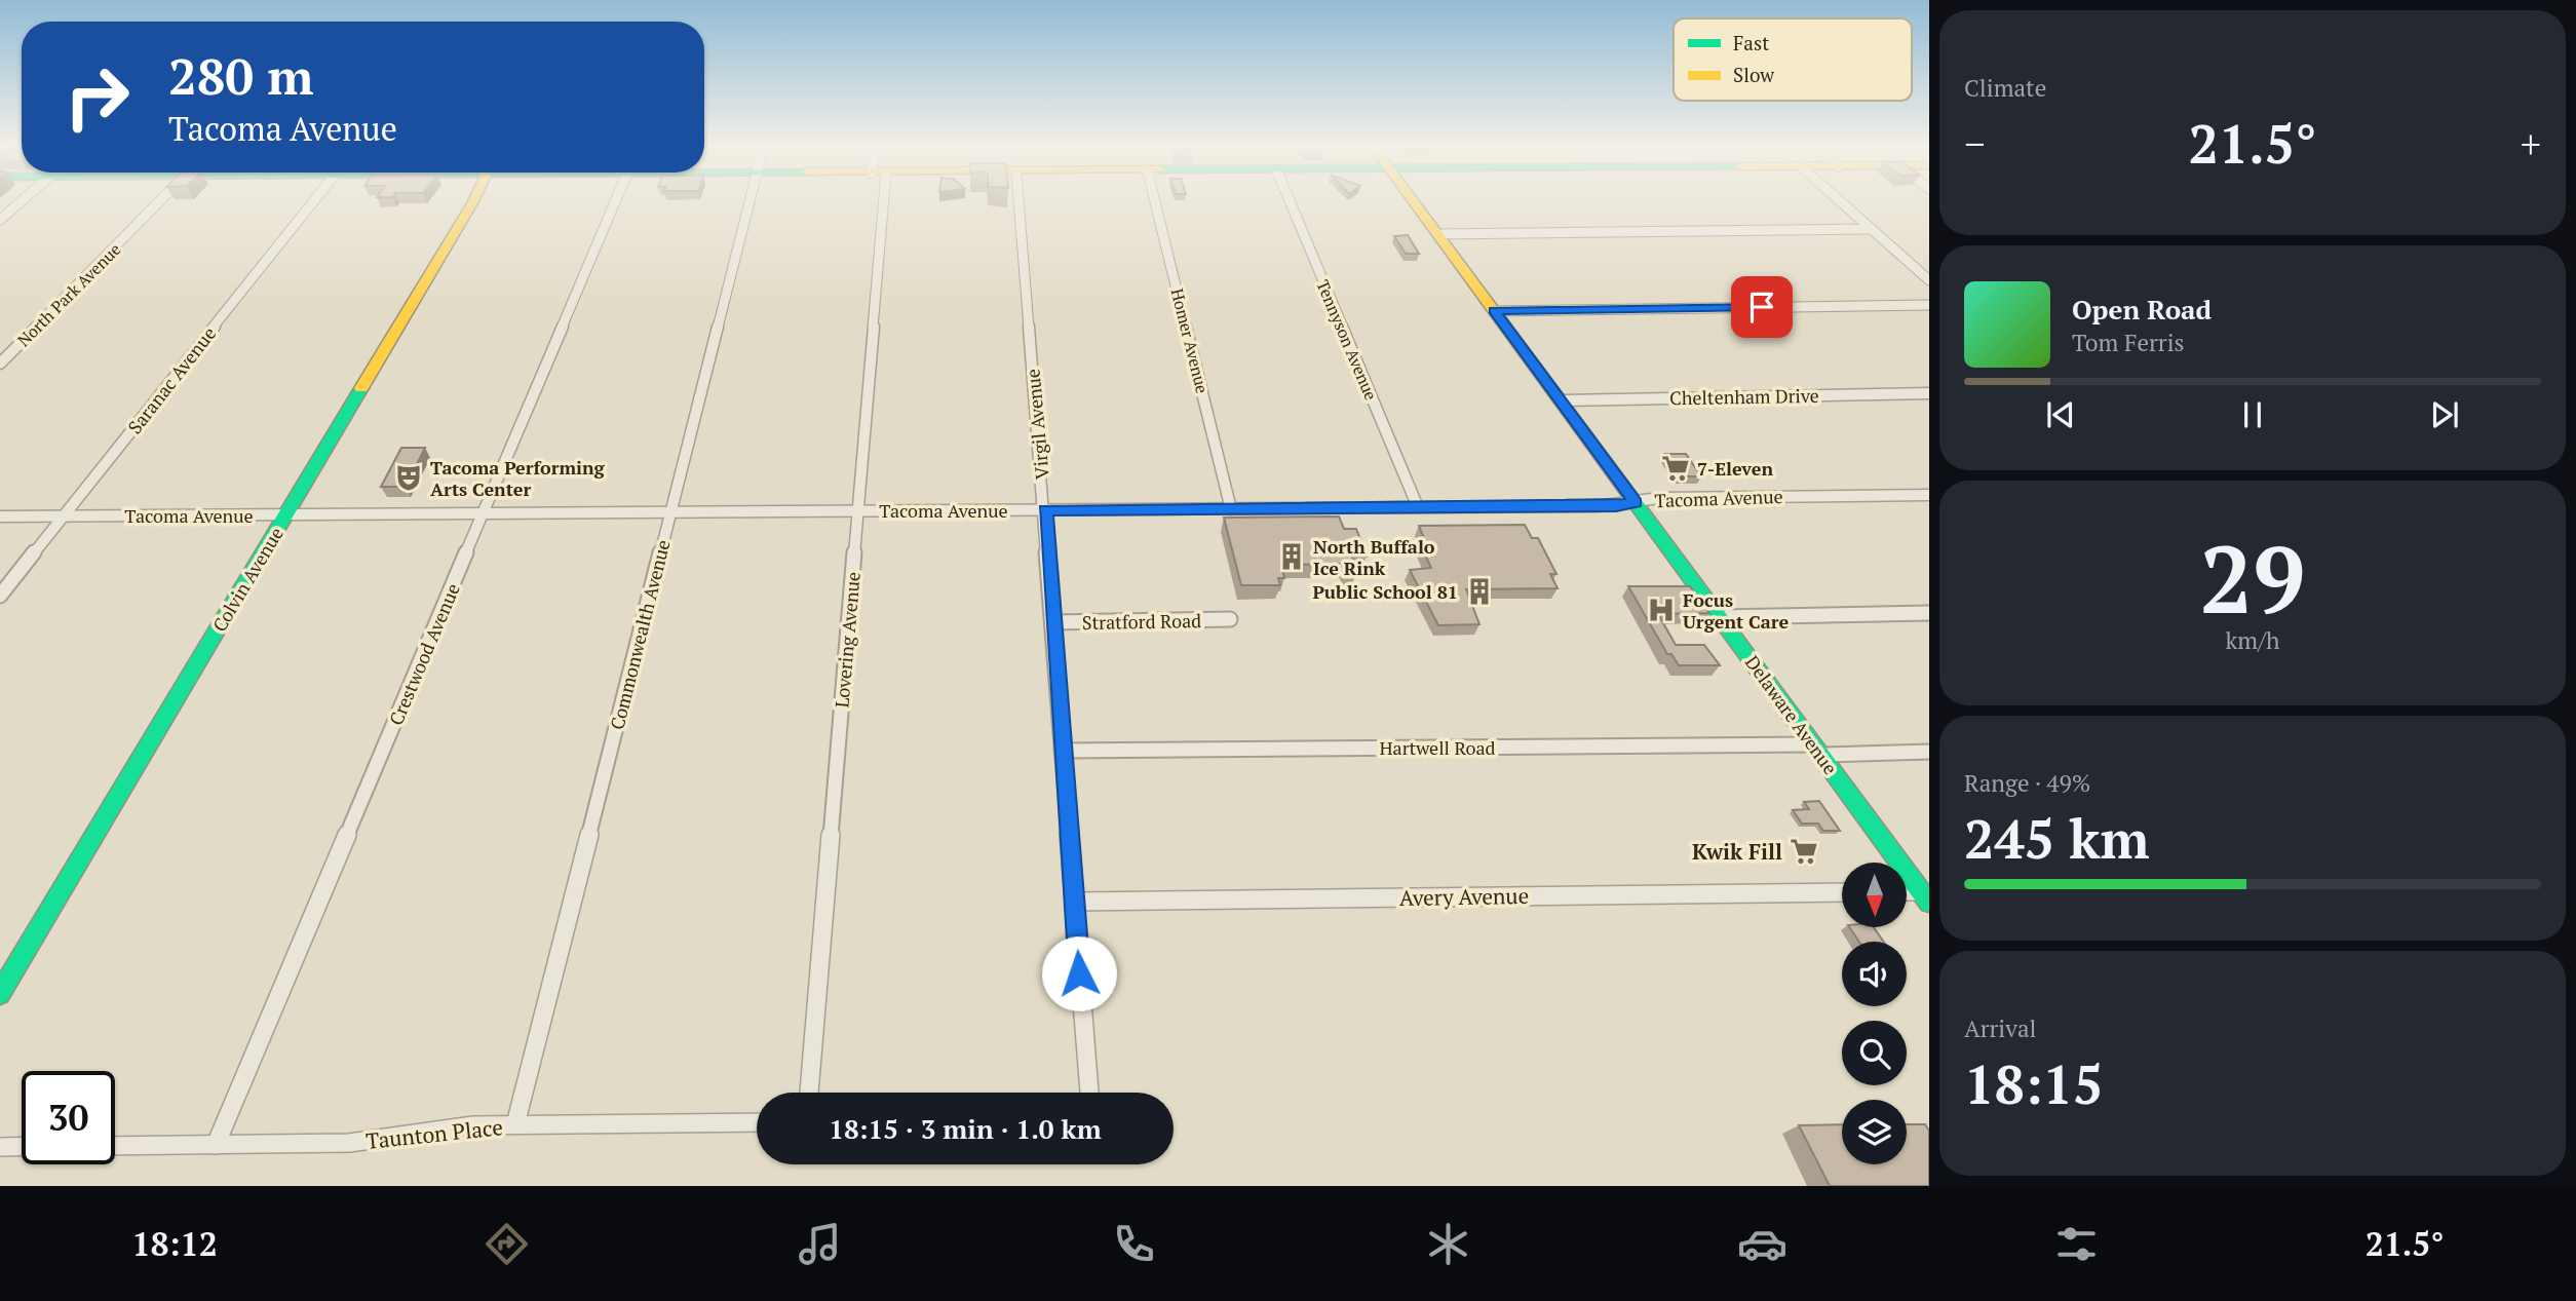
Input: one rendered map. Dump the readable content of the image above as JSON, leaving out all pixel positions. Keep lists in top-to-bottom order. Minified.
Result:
{"streets":{"street":["North Park Avenue","Tennyson Avenue","Homer Avenue","Saranac Avenue","Cheltenham Drive","Virgil Avenue","Tacoma Avenue","Colvin Avenue","Stratford Road","Commonwealth Avenue","Lovering Avenue","Crestwood Avenue","Delaware Avenue","Hartwell Road","Avery Avenue","Taunton Place"]},"crossings":[["Tennyson Avenue","Tacoma Avenue"],["Homer Avenue","Tacoma Avenue"],["Saranac Avenue","Tacoma Avenue"],["Cheltenham Drive","Delaware Avenue"],["Virgil Avenue","Tacoma Avenue"],["Virgil Avenue","Stratford Road"],["Virgil Avenue","Hartwell Road"],["Virgil Avenue","Avery Avenue"],["Tacoma Avenue","Colvin Avenue"],["Tacoma Avenue","Commonwealth Avenue"],["Tacoma Avenue","Lovering Avenue"],["Tacoma Avenue","Crestwood Avenue"],["Tacoma Avenue","Delaware Avenue"],["Commonwealth Avenue","Taunton Place"],["Crestwood Avenue","Taunton Place"],["Delaware Avenue","Hartwell Road"]],"places":{"supermarket":["7-Eleven","Kwik Fill"],"theatre":["Tacoma Performing Arts Center"],"building":["North Buffalo Ice Rink","Public School 81"],"hospital":["Focus Urgent Care"]},"legend":["Fast","Slow"],"north":"bottom","page":{"tile":["Climate",["29","km/h"],["Range · 49%","245 km"],["Arrival","18:15"]],"turn":["280 m","Tacoma Avenue"],"heat":["−","21.5°","+"],"song":["Open Road","Tom Ferris"],"limit":"30","trip":"18:15 · 3 min · 1.0 km","tabs":["18:12","21.5°"]}}
